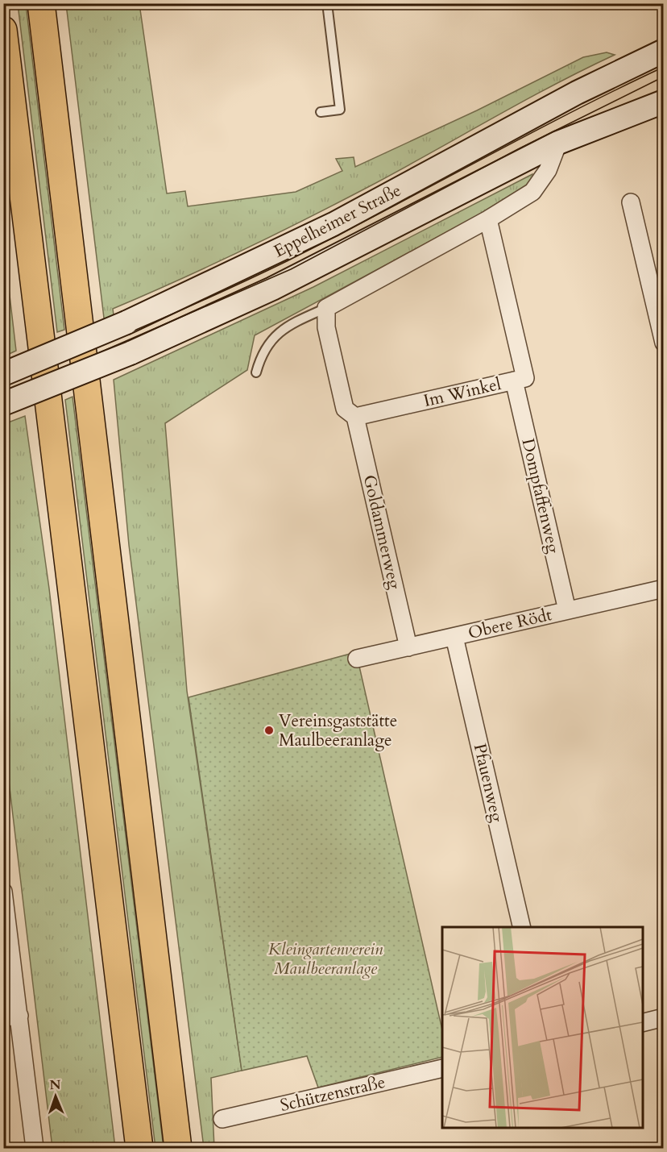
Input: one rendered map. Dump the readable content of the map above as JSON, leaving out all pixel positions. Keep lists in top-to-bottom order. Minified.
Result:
{"streets":{"main road":["Eppelheimer Straße"],"street":["Im Winkel","Dompfaffenweg","Goldammerweg","Obere Rödt","Pfauenweg","Schützenstraße"]},"crossings":[["Im Winkel","Dompfaffenweg"],["Im Winkel","Goldammerweg"],["Dompfaffenweg","Obere Rödt"],["Goldammerweg","Obere Rödt"],["Obere Rödt","Pfauenweg"]],"parks":["Kleingartenverein Maulbeeranlage"],"places":["Vereinsgaststätte Maulbeeranlage"],"north":"top"}
